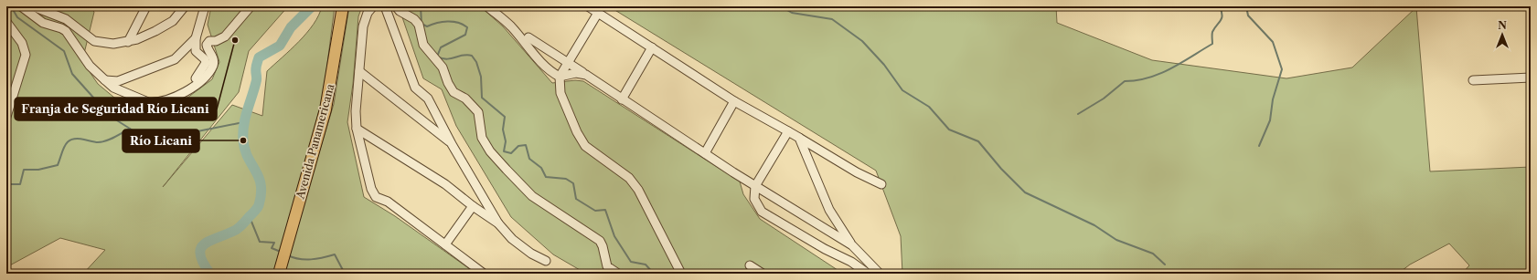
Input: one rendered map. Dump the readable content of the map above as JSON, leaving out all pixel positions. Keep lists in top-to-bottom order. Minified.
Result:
{"streets":{"main road":["Avenida Panamericana"]},"places":["Franja de Seguridad Río Licani","Río Licani"],"north":"top"}
